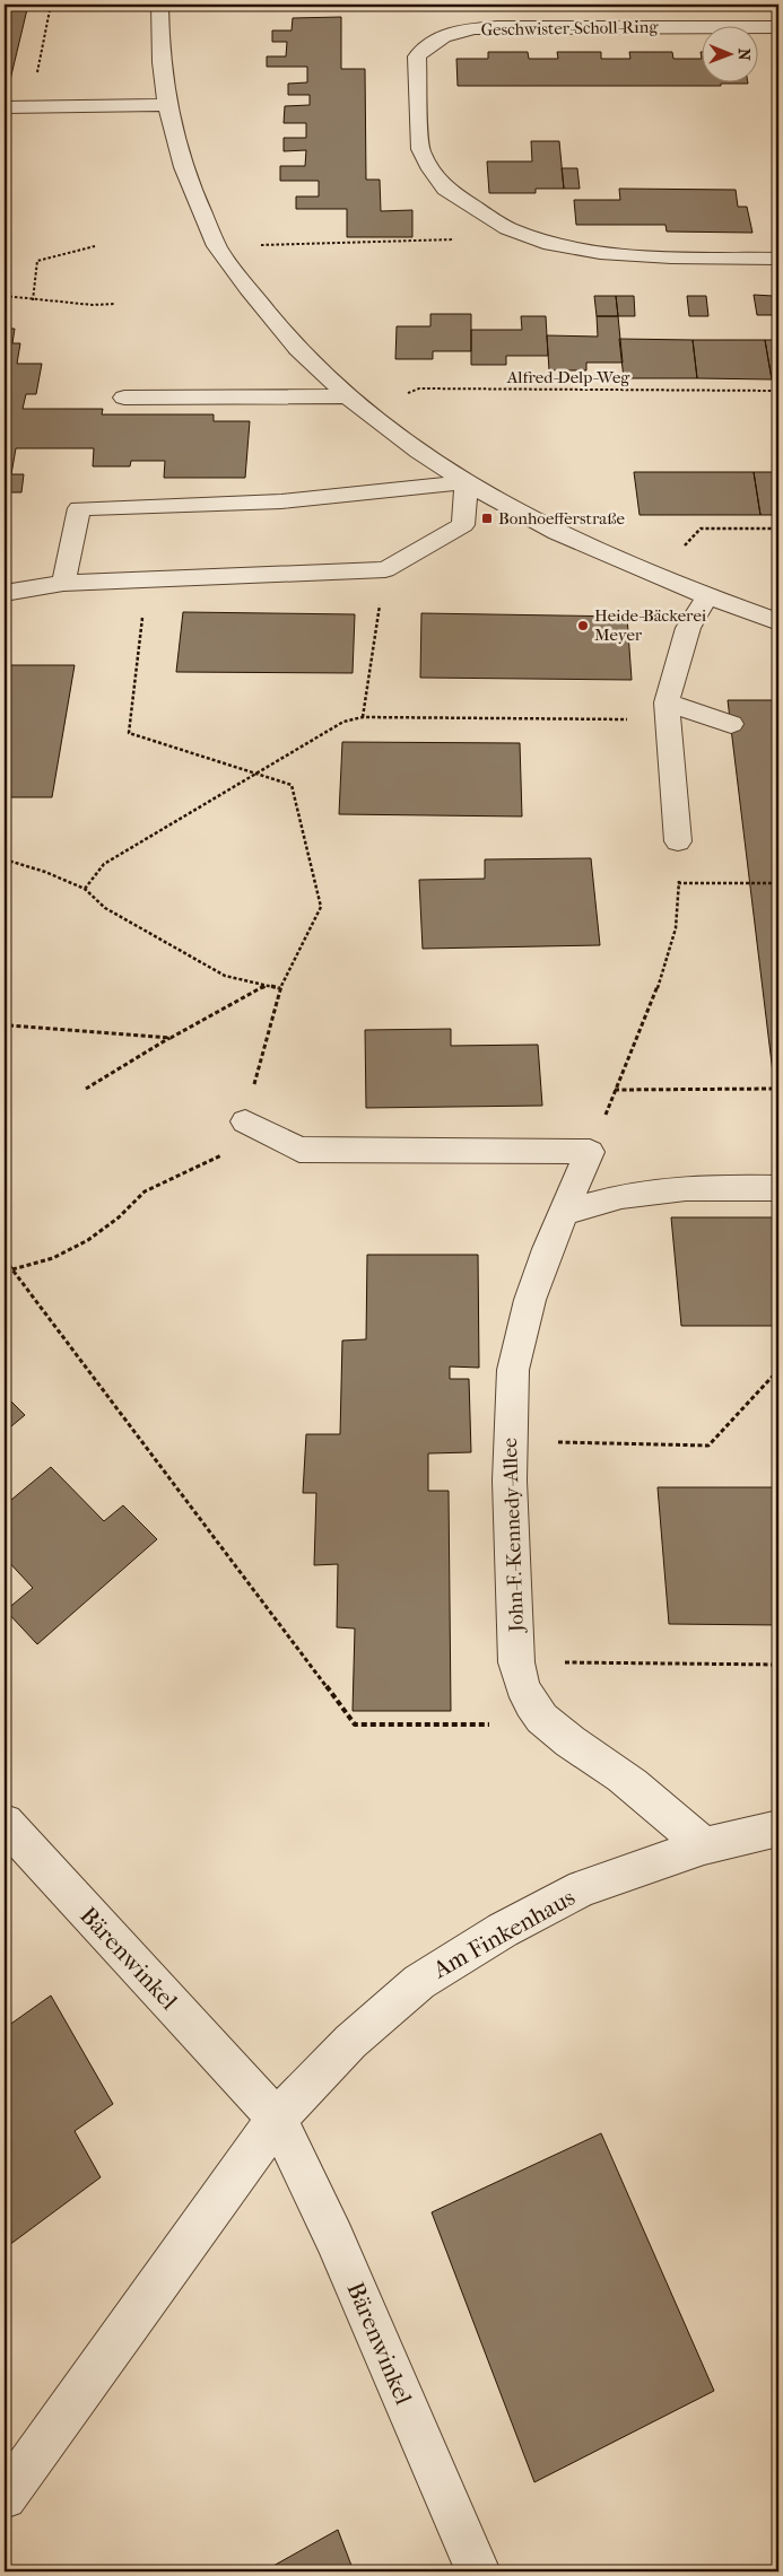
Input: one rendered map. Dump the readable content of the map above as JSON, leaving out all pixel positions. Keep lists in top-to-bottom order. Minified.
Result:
{"streets":{"street":["Geschwister-Scholl-Ring","John-F.-Kennedy-Allee","Am Finkenhaus","Bärenwinkel"],"path":["Alfred-Delp-Weg"]},"crossings":[["John-F.-Kennedy-Allee","Am Finkenhaus"],["Am Finkenhaus","Bärenwinkel"]],"places":{"transit":["Bonhoefferstraße"],"other":["Heide-Bäckerei Meyer"]},"north":"right"}
